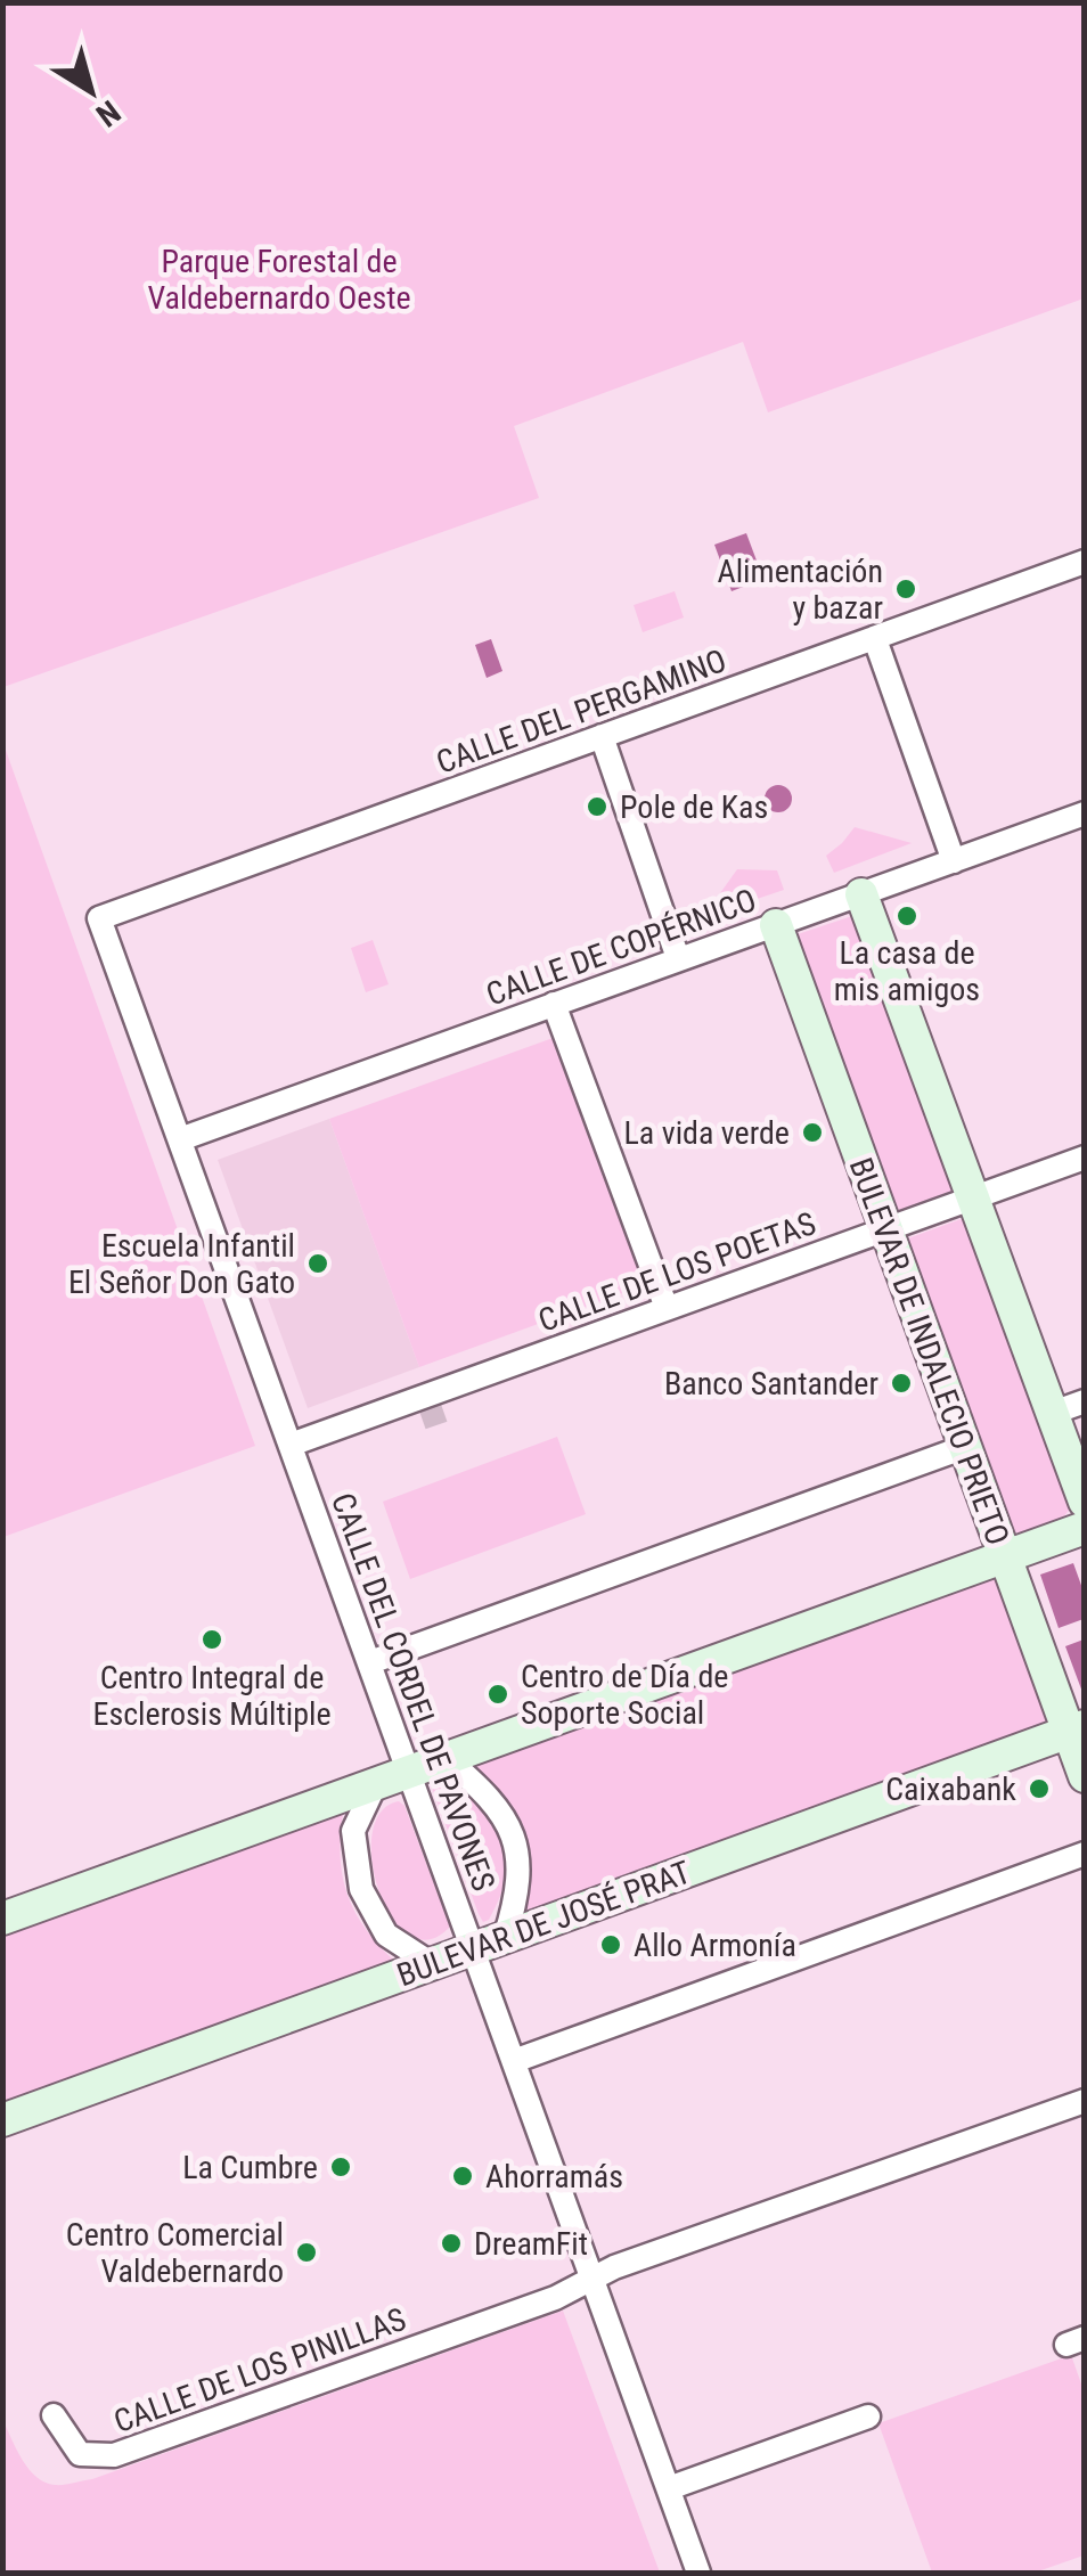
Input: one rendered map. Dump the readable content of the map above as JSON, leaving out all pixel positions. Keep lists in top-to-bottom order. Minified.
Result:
{"streets":{"street":["CALLE DEL PERGAMINO","CALLE DE COPÉRNICO","CALLE DE LOS POETAS","BULEVAR DE INDALECIO PRIETO","CALLE DEL CORDEL DE PAVONES","BULEVAR DE JOSÉ PRAT","CALLE DE LOS PINILLAS"]},"crossings":[["CALLE DEL PERGAMINO","CALLE DEL CORDEL DE PAVONES"],["CALLE DE COPÉRNICO","BULEVAR DE INDALECIO PRIETO"],["CALLE DE COPÉRNICO","CALLE DEL CORDEL DE PAVONES"],["CALLE DE LOS POETAS","BULEVAR DE INDALECIO PRIETO"],["CALLE DE LOS POETAS","CALLE DEL CORDEL DE PAVONES"],["BULEVAR DE INDALECIO PRIETO","BULEVAR DE JOSÉ PRAT"],["CALLE DEL CORDEL DE PAVONES","BULEVAR DE JOSÉ PRAT"],["CALLE DEL CORDEL DE PAVONES","CALLE DE LOS PINILLAS"]],"parks":["Parque Forestal de Valdebernardo Oeste"],"places":["Alimentación y bazar","Pole de Kas","La casa de mis amigos","La vida verde","Escuela Infantil El Señor Don Gato","Banco Santander","Centro Integral de Esclerosis Múltiple","Centro de Día de Soporte Social","Caixabank","Allo Armonía","La Cumbre","Ahorramás","DreamFit","Centro Comercial Valdebernardo"],"north":"bottom right"}
